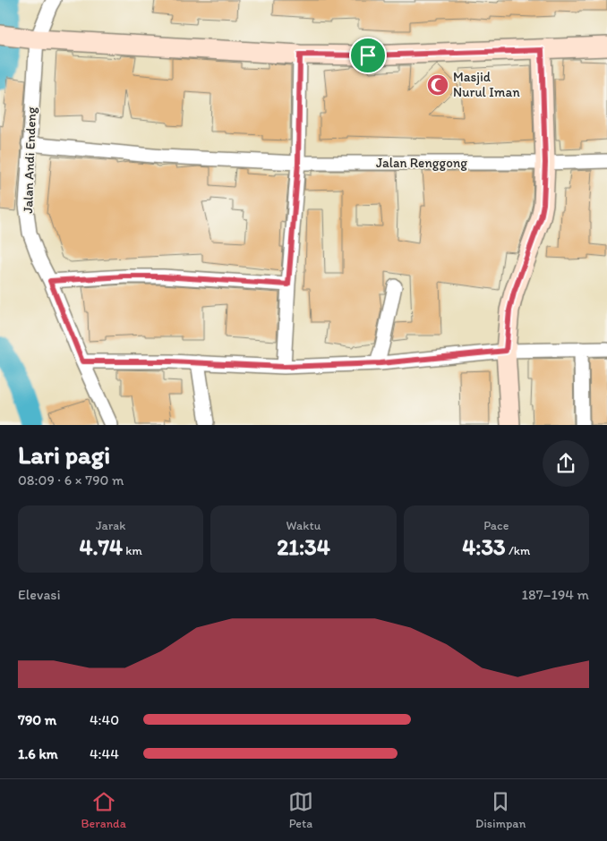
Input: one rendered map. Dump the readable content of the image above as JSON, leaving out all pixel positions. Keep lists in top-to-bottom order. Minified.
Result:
{"streets":{"street":["Jalan Andi Endeng","Jalan Renggong"]},"crossings":[["Jalan Andi Endeng","Jalan Renggong"]],"places":{"mosque":["Masjid Nurul Iman"]},"page":{"heading":["Lari pagi","08:09 · 6 × 790 m"],"stats":[["Jarak","4.74 km"],["Waktu","21:34"],["Pace","4:33 /km"]],"chart":["Elevasi","187–194 m"],"list":[{"name":"790 m","note":"4:40"},{"name":"1.6 km","note":"4:44"}],"tabs":["Beranda","Peta","Disimpan"]}}
